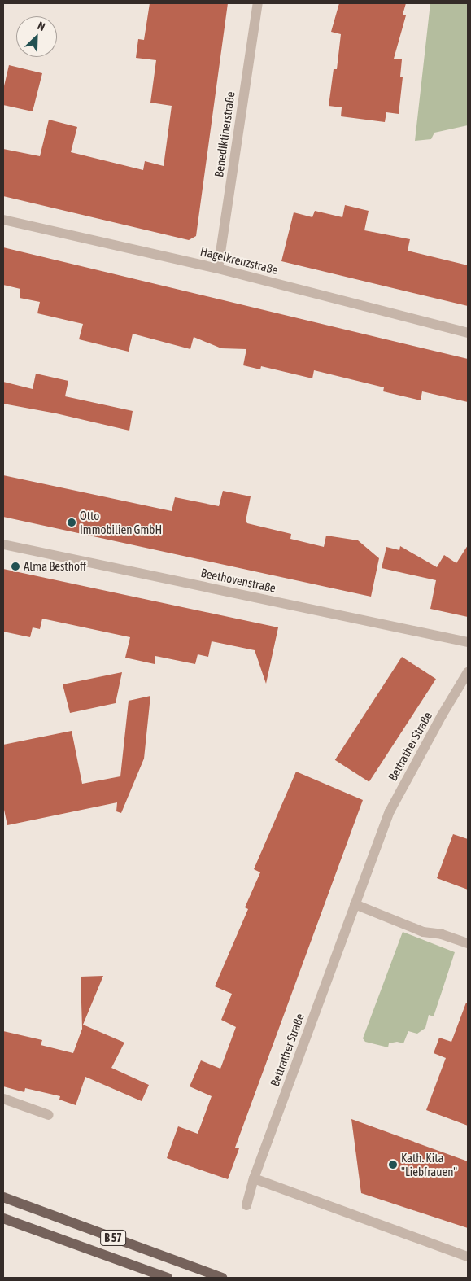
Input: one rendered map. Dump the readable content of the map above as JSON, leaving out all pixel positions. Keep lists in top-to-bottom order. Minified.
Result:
{"streets":{"main road":["B 57"],"street":["Benediktinerstraße","Hagelkreuzstraße","Beethovenstraße","Bettrather Straße"]},"crossings":[["Benediktinerstraße","Hagelkreuzstraße"]],"places":["Otto Immobilien GmbH","Alma Besthoff","Kath. Kita \"Liebfrauen\""],"north":"top right"}
